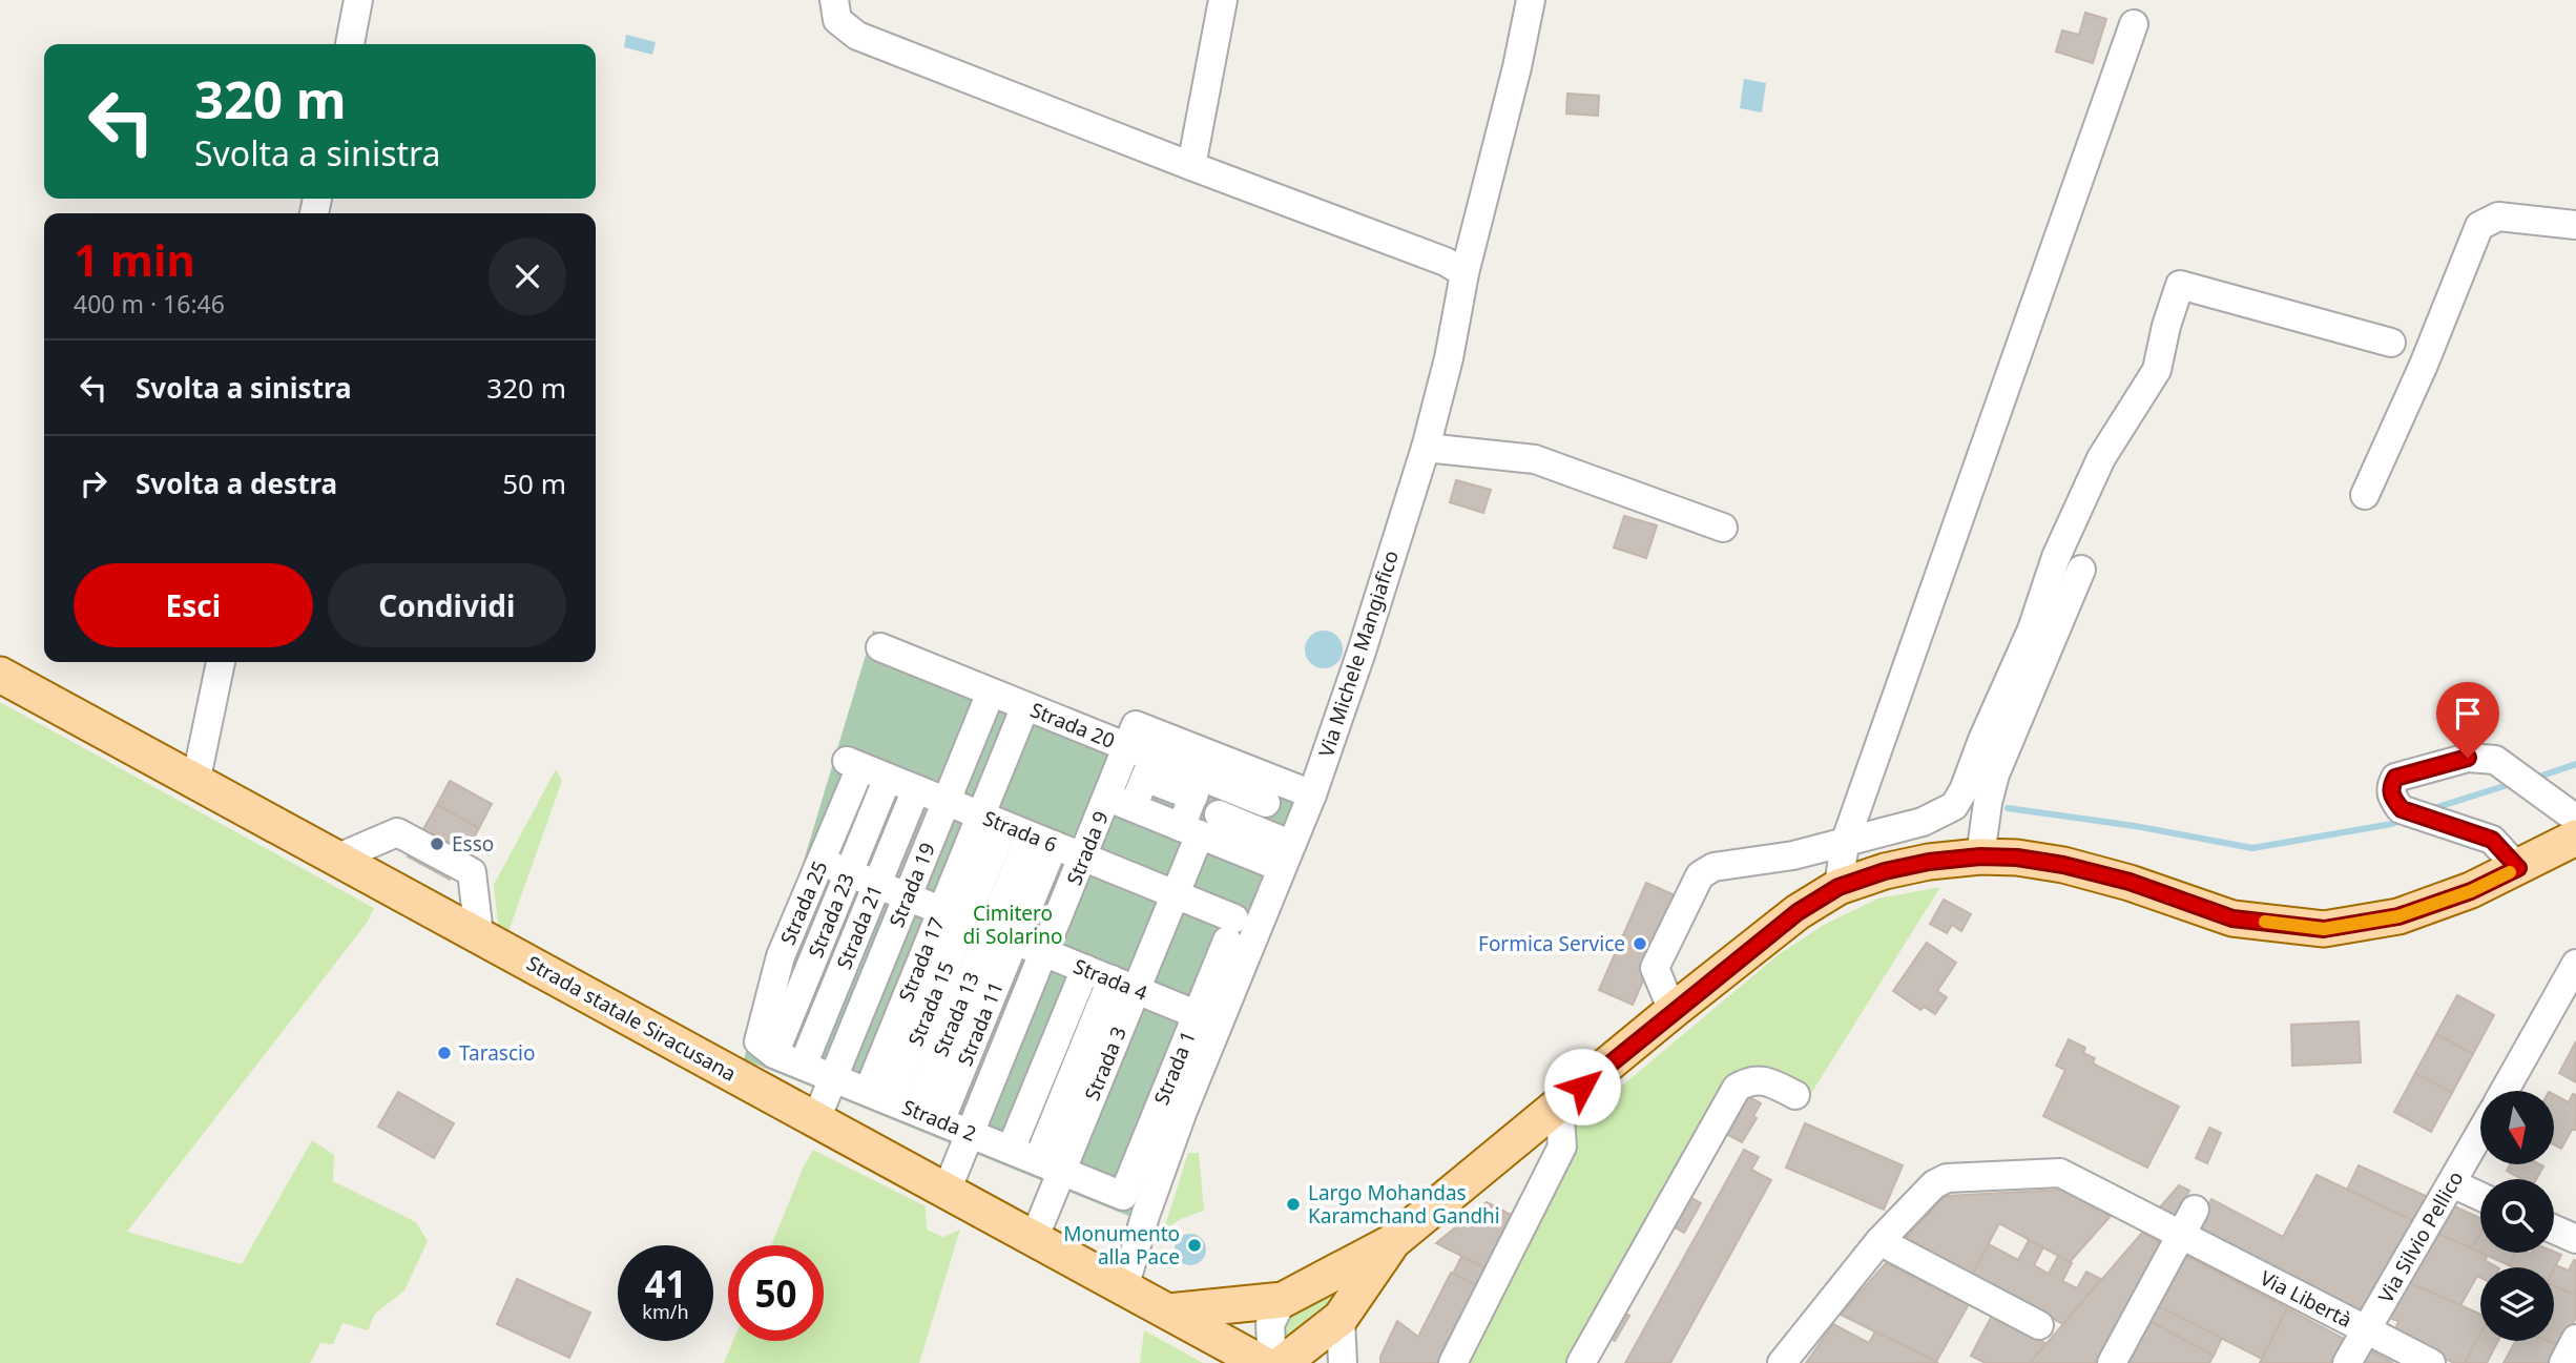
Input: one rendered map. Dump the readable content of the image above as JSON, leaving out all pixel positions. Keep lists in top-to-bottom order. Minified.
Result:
{"streets":{"main road":["Strada statale Siracusana"],"street":["Via Michele Mangiafico","Strada 20","Strada 6","Strada 9","Strada 19","Strada 25","Strada 23","Strada 21","Strada 4","Strada 15","Strada 11","Strada 3","Strada 1","Strada 2","Via Silvio Pellico","Via Libertà"]},"crossings":[["Via Michele Mangiafico","Strada statale Siracusana"],["Strada 20","Strada 9"],["Strada 20","Strada 19"],["Strada 20","Strada 3"],["Strada 6","Strada 9"],["Strada 6","Strada 19"],["Strada 6","Strada 25"],["Strada 6","Strada 23"],["Strada 6","Strada 21"],["Strada 6","Strada 15"],["Strada 6","Strada 11"],["Strada 6","Strada 3"],["Strada 6","Strada 1"],["Strada 9","Strada 4"],["Strada 9","Strada statale Siracusana"],["Strada 9","Strada 2"],["Strada 19","Strada 4"],["Strada 19","Strada statale Siracusana"],["Strada 19","Strada 2"],["Strada 25","Strada 23"],["Strada 25","Strada 4"],["Strada 25","Strada 2"],["Strada 23","Strada 4"],["Strada 23","Strada 2"],["Strada 21","Strada 4"],["Strada 21","Strada 2"],["Strada 4","Strada 15"],["Strada 4","Strada 11"],["Strada 4","Strada 3"],["Strada 4","Strada 1"],["Strada 15","Strada 11"],["Strada 15","Strada 2"],["Strada statale Siracusana","Strada 3"],["Strada 11","Strada 2"],["Strada 3","Strada 2"],["Strada 1","Strada 2"],["Via Silvio Pellico","Via Libertà"]],"parks":["Cimitero di Solarino"],"places":["Esso","Formica Service","Tarascio","Largo Mohandas Karamchand Gandhi","Monumento alla Pace"],"north":"bottom","page":{"turn":["320 m","Svolta a sinistra"],"heading":["1 min","400 m · 16:46"],"list":[{"name":"Svolta a sinistra","value":"320 m"},{"name":"Svolta a destra","value":"50 m"}],"buttons":["Esci","Condividi"],"speed":"41 km/h","limit":"50"}}
